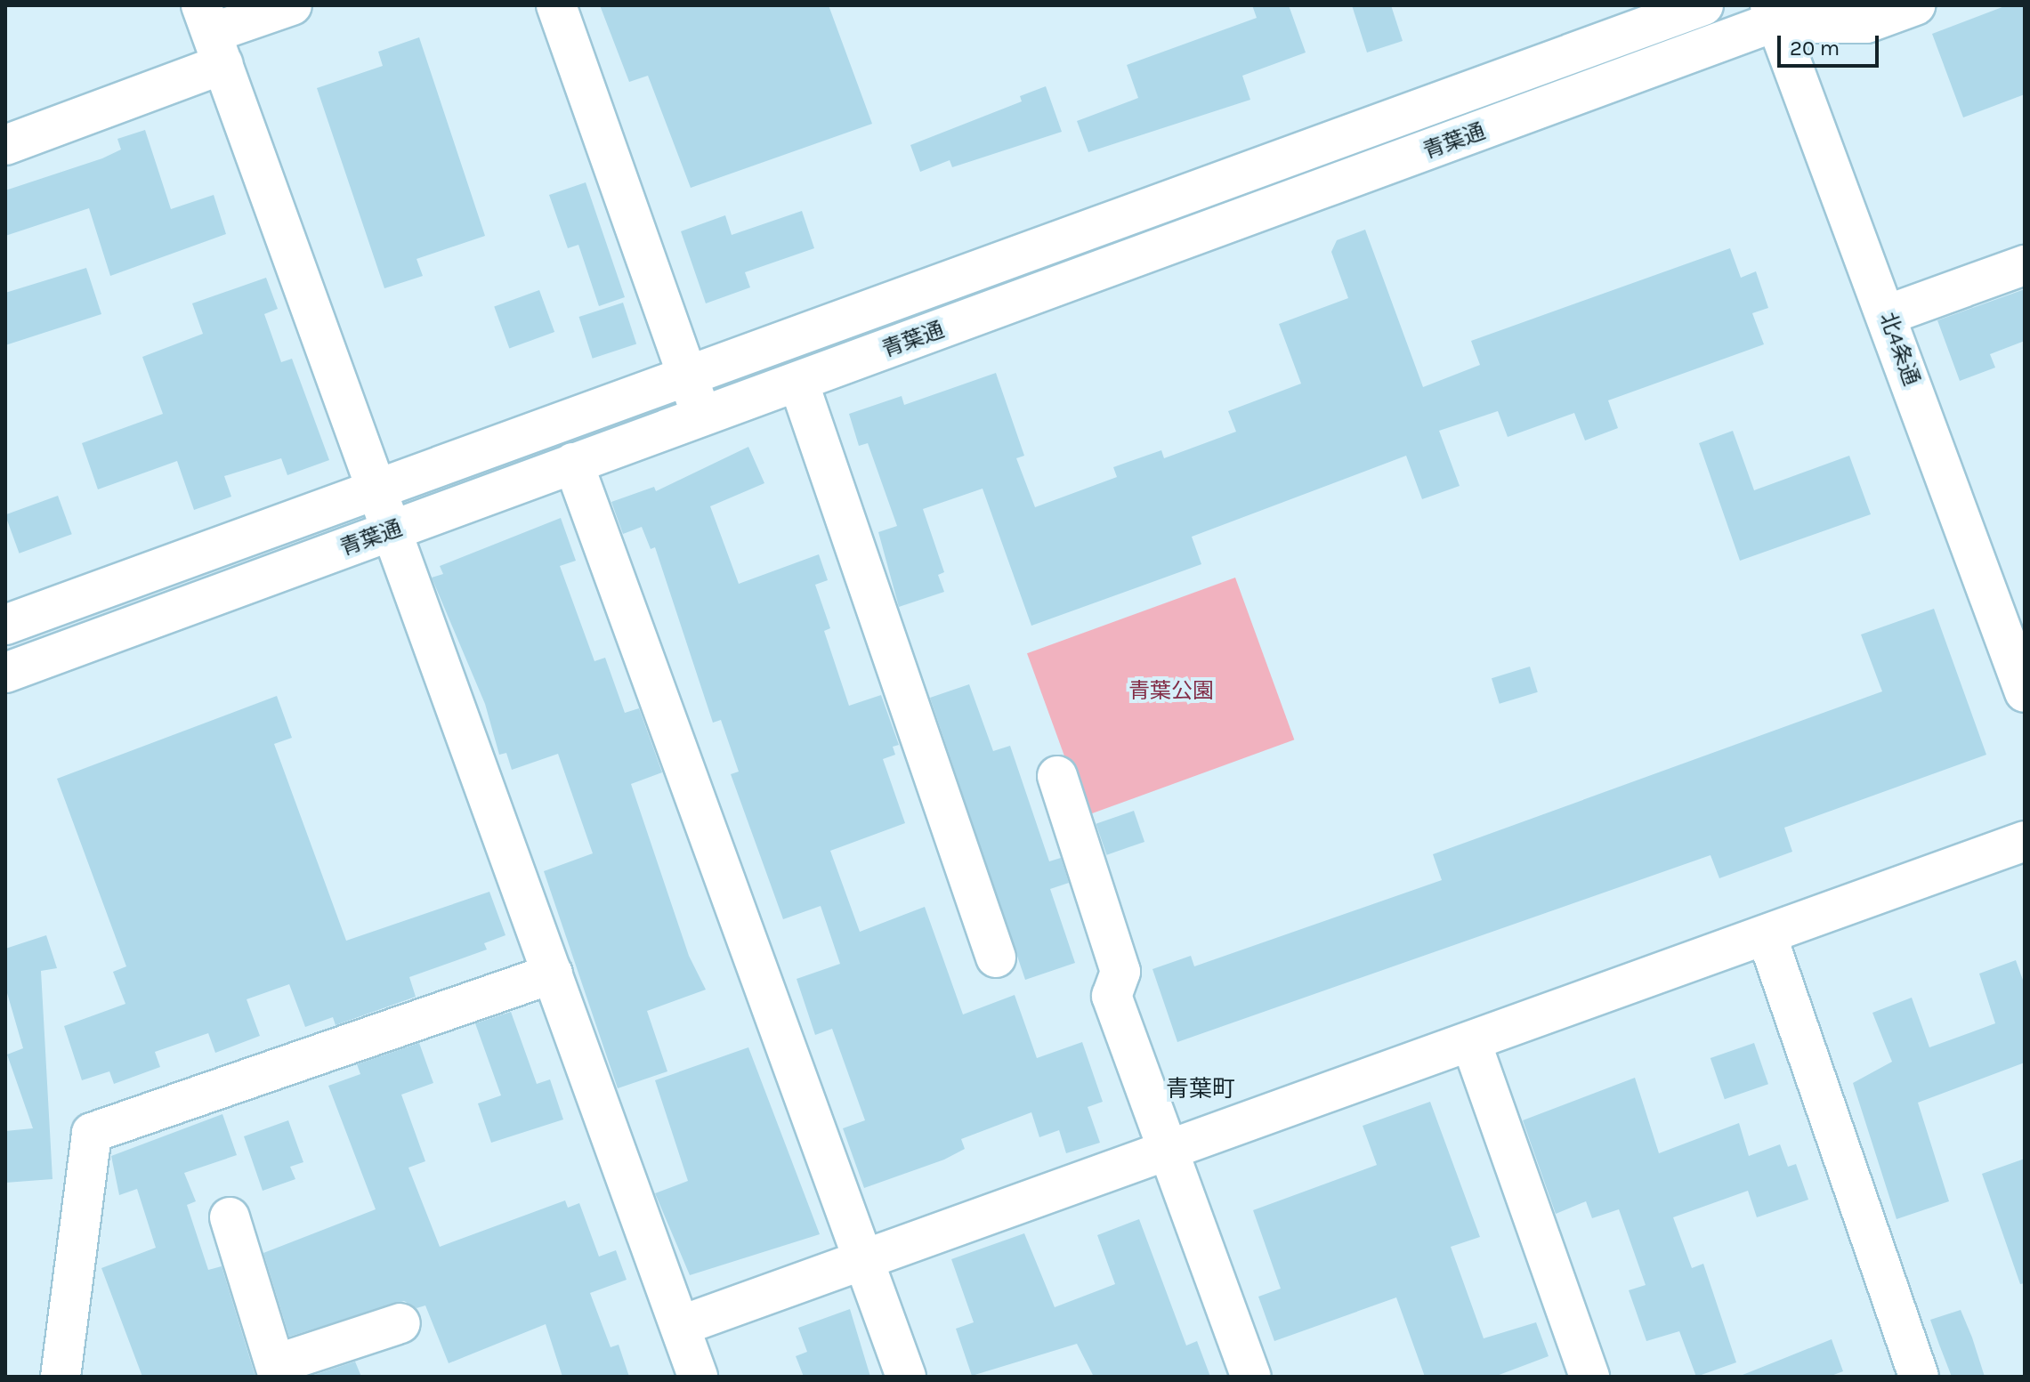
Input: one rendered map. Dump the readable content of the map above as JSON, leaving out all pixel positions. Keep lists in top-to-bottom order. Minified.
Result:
{"streets":{"street":["青葉通","北4条通"]},"crossings":[["青葉通","北4条通"]],"districts":["青葉町"],"parks":["青葉公園"],"scale_bar":"20 m"}
